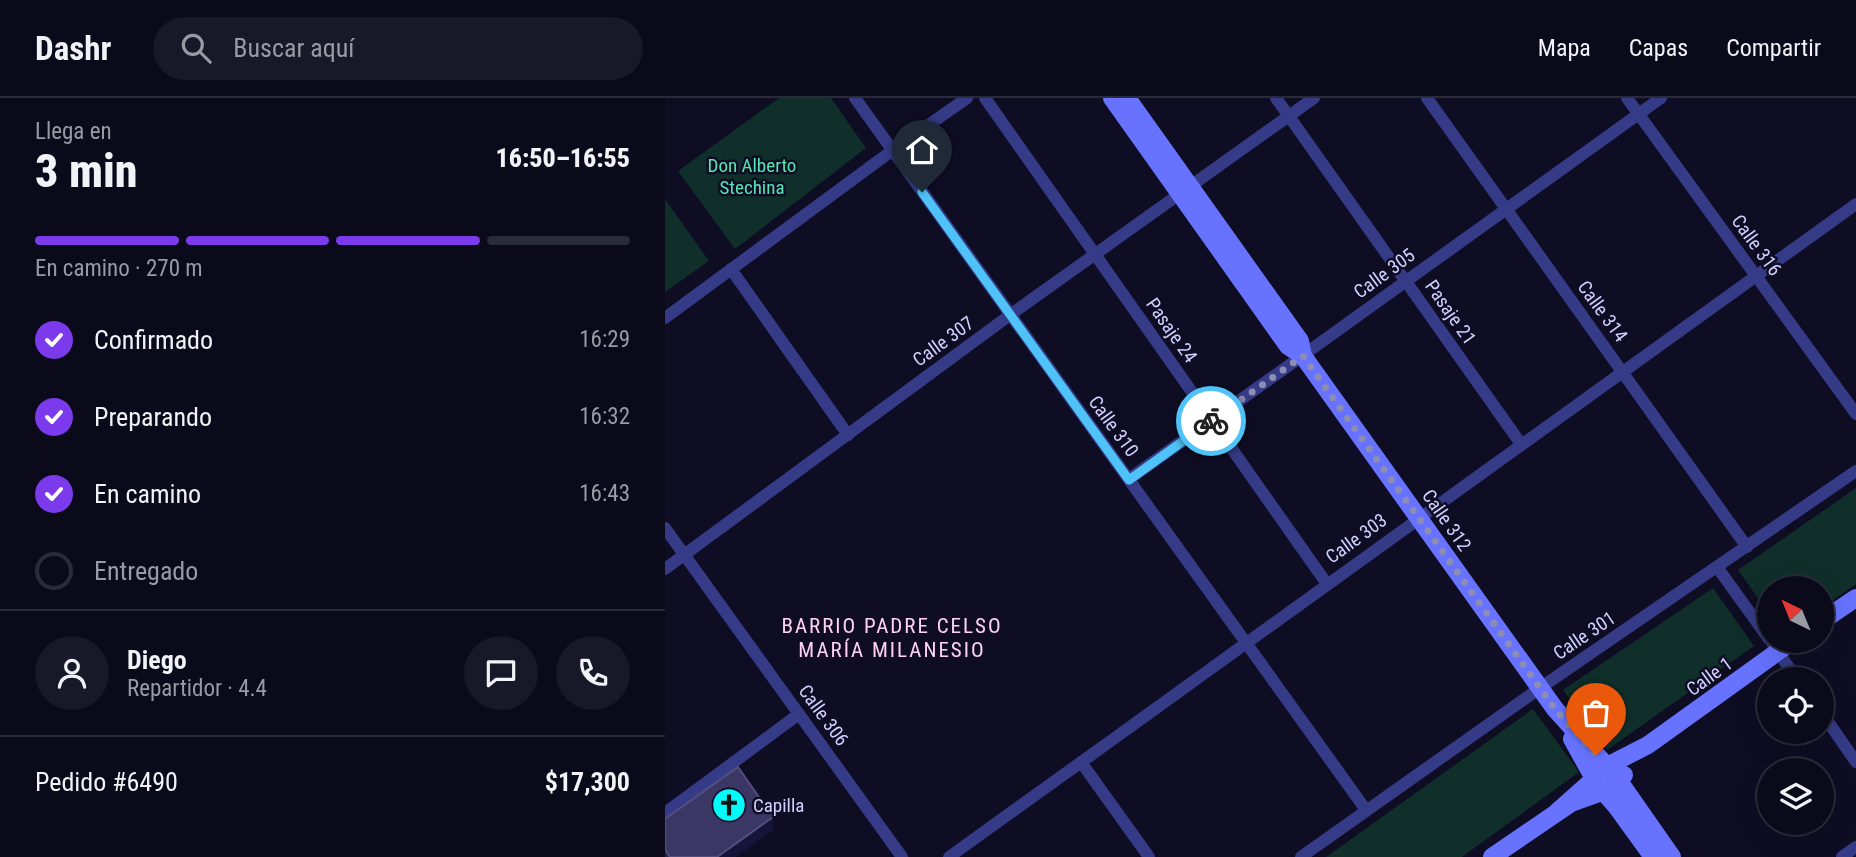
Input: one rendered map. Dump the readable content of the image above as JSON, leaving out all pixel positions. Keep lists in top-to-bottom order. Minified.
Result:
{"streets":{"street":["Calle 316","Calle 305","Calle 314","Pasaje 21","Pasaje 24","Calle 307","Calle 310","Calle 312","Calle 303","Calle 301","Calle 1","Calle 306"]},"crossings":[["Calle 316","Calle 305"],["Calle 316","Calle 303"],["Calle 305","Calle 314"],["Calle 305","Pasaje 21"],["Calle 305","Pasaje 24"],["Calle 305","Calle 310"],["Calle 305","Calle 312"],["Calle 314","Calle 303"],["Calle 314","Calle 301"],["Pasaje 21","Calle 307"],["Pasaje 21","Calle 303"],["Pasaje 24","Calle 307"],["Pasaje 24","Calle 303"],["Calle 307","Calle 310"],["Calle 307","Calle 312"],["Calle 307","Calle 306"],["Calle 310","Calle 303"],["Calle 310","Calle 301"],["Calle 312","Calle 303"],["Calle 312","Calle 301"],["Calle 312","Calle 1"]],"districts":["BARRIO PADRE CELSO MARÍA MILANESIO"],"parks":["Don Alberto Stechina"],"places":{"church":["Capilla"]},"north":"top left","page":{"header":"Dashr","search":"Buscar aquí","nav":["Mapa","Capas","Compartir"],"heading":["3 min","Llega en","16:50–16:55"],"panel":["Diego","Repartidor · 4.4","Pedido #6490","$17,300"],"bar":"En camino · 270 m","list":[["Confirmado","16:29"],["Preparando","16:32"],["En camino","16:43"],"Entregado"]}}
